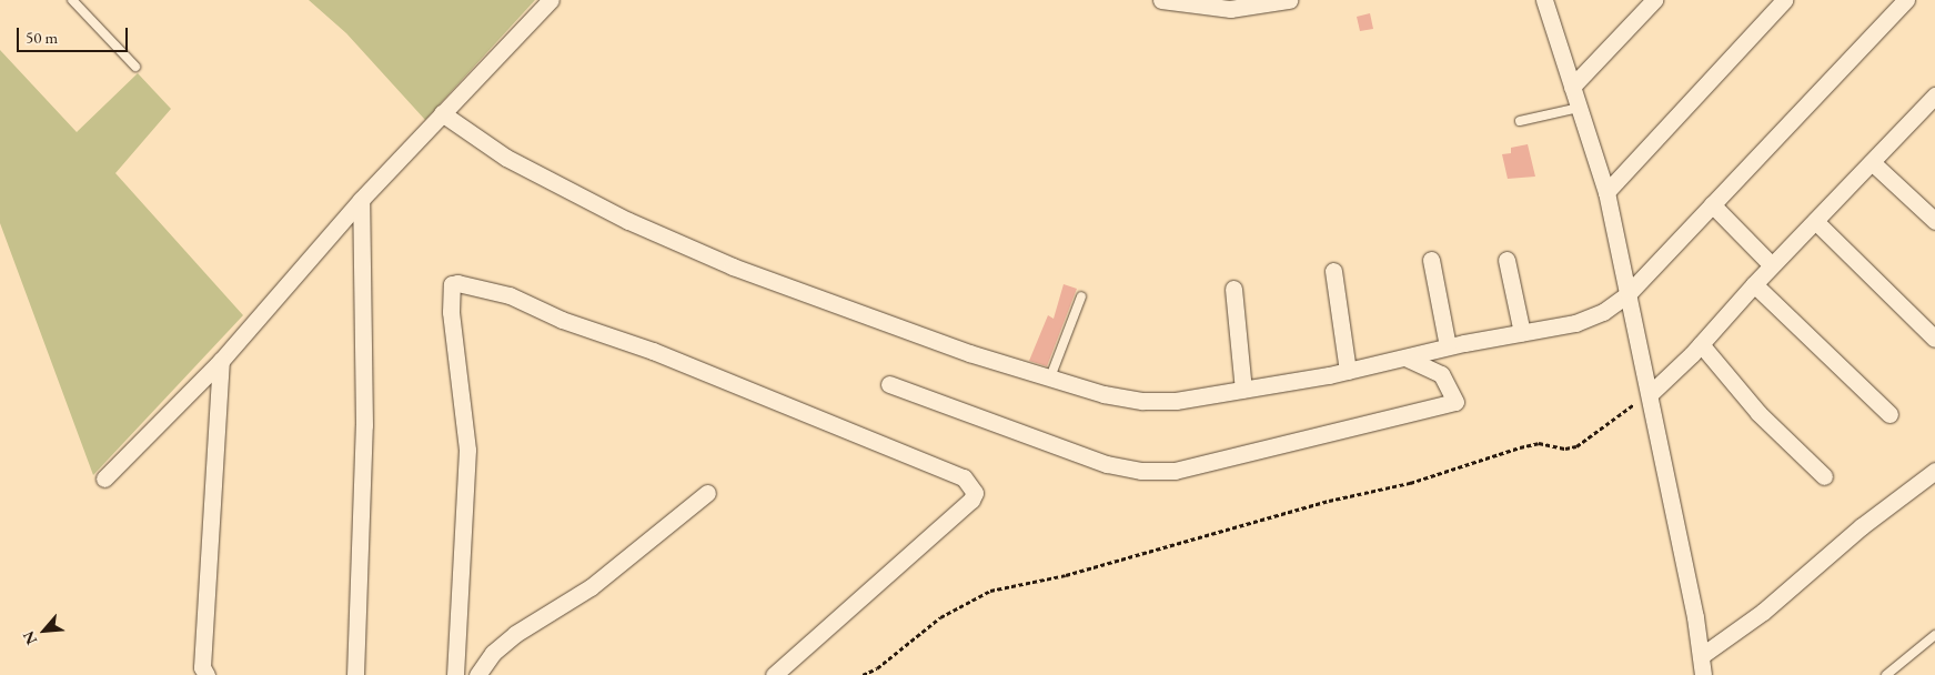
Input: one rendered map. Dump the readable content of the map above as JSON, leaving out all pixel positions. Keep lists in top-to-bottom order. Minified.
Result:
{"scale_bar":"50 m","north":"bottom left"}
